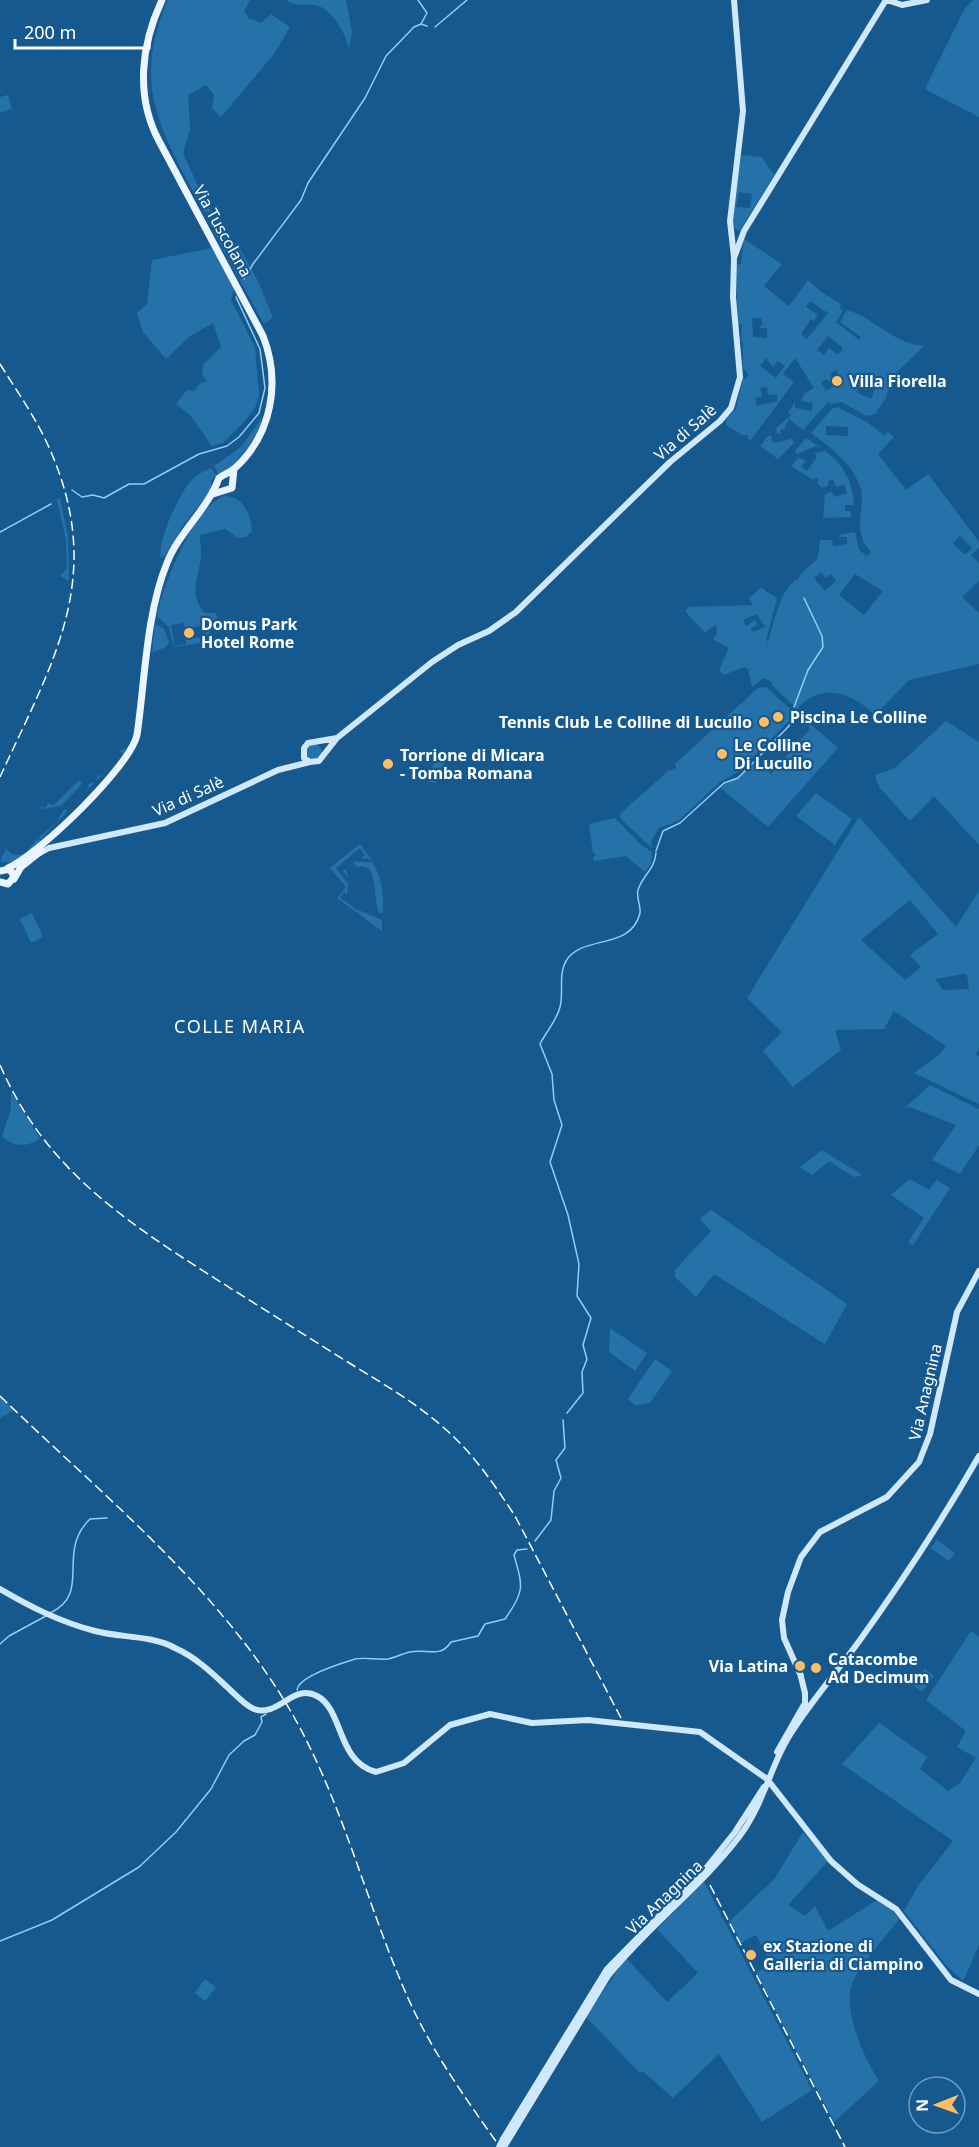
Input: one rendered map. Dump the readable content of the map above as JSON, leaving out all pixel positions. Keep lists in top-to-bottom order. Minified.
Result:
{"streets":{"main road":["Via Tuscolana","Via di Salè","Via Anagnina"]},"districts":["COLLE MARIA"],"places":["Villa Fiorella","Domus Park Hotel Rome","Piscina Le Colline","Tennis Club Le Colline di Lucullo","Le Colline Di Lucullo","Torrione di Micara - Tomba Romana","Via Latina","Catacombe Ad Decimum","ex Stazione di Galleria di Ciampino"],"scale_bar":"200 m","north":"left"}
